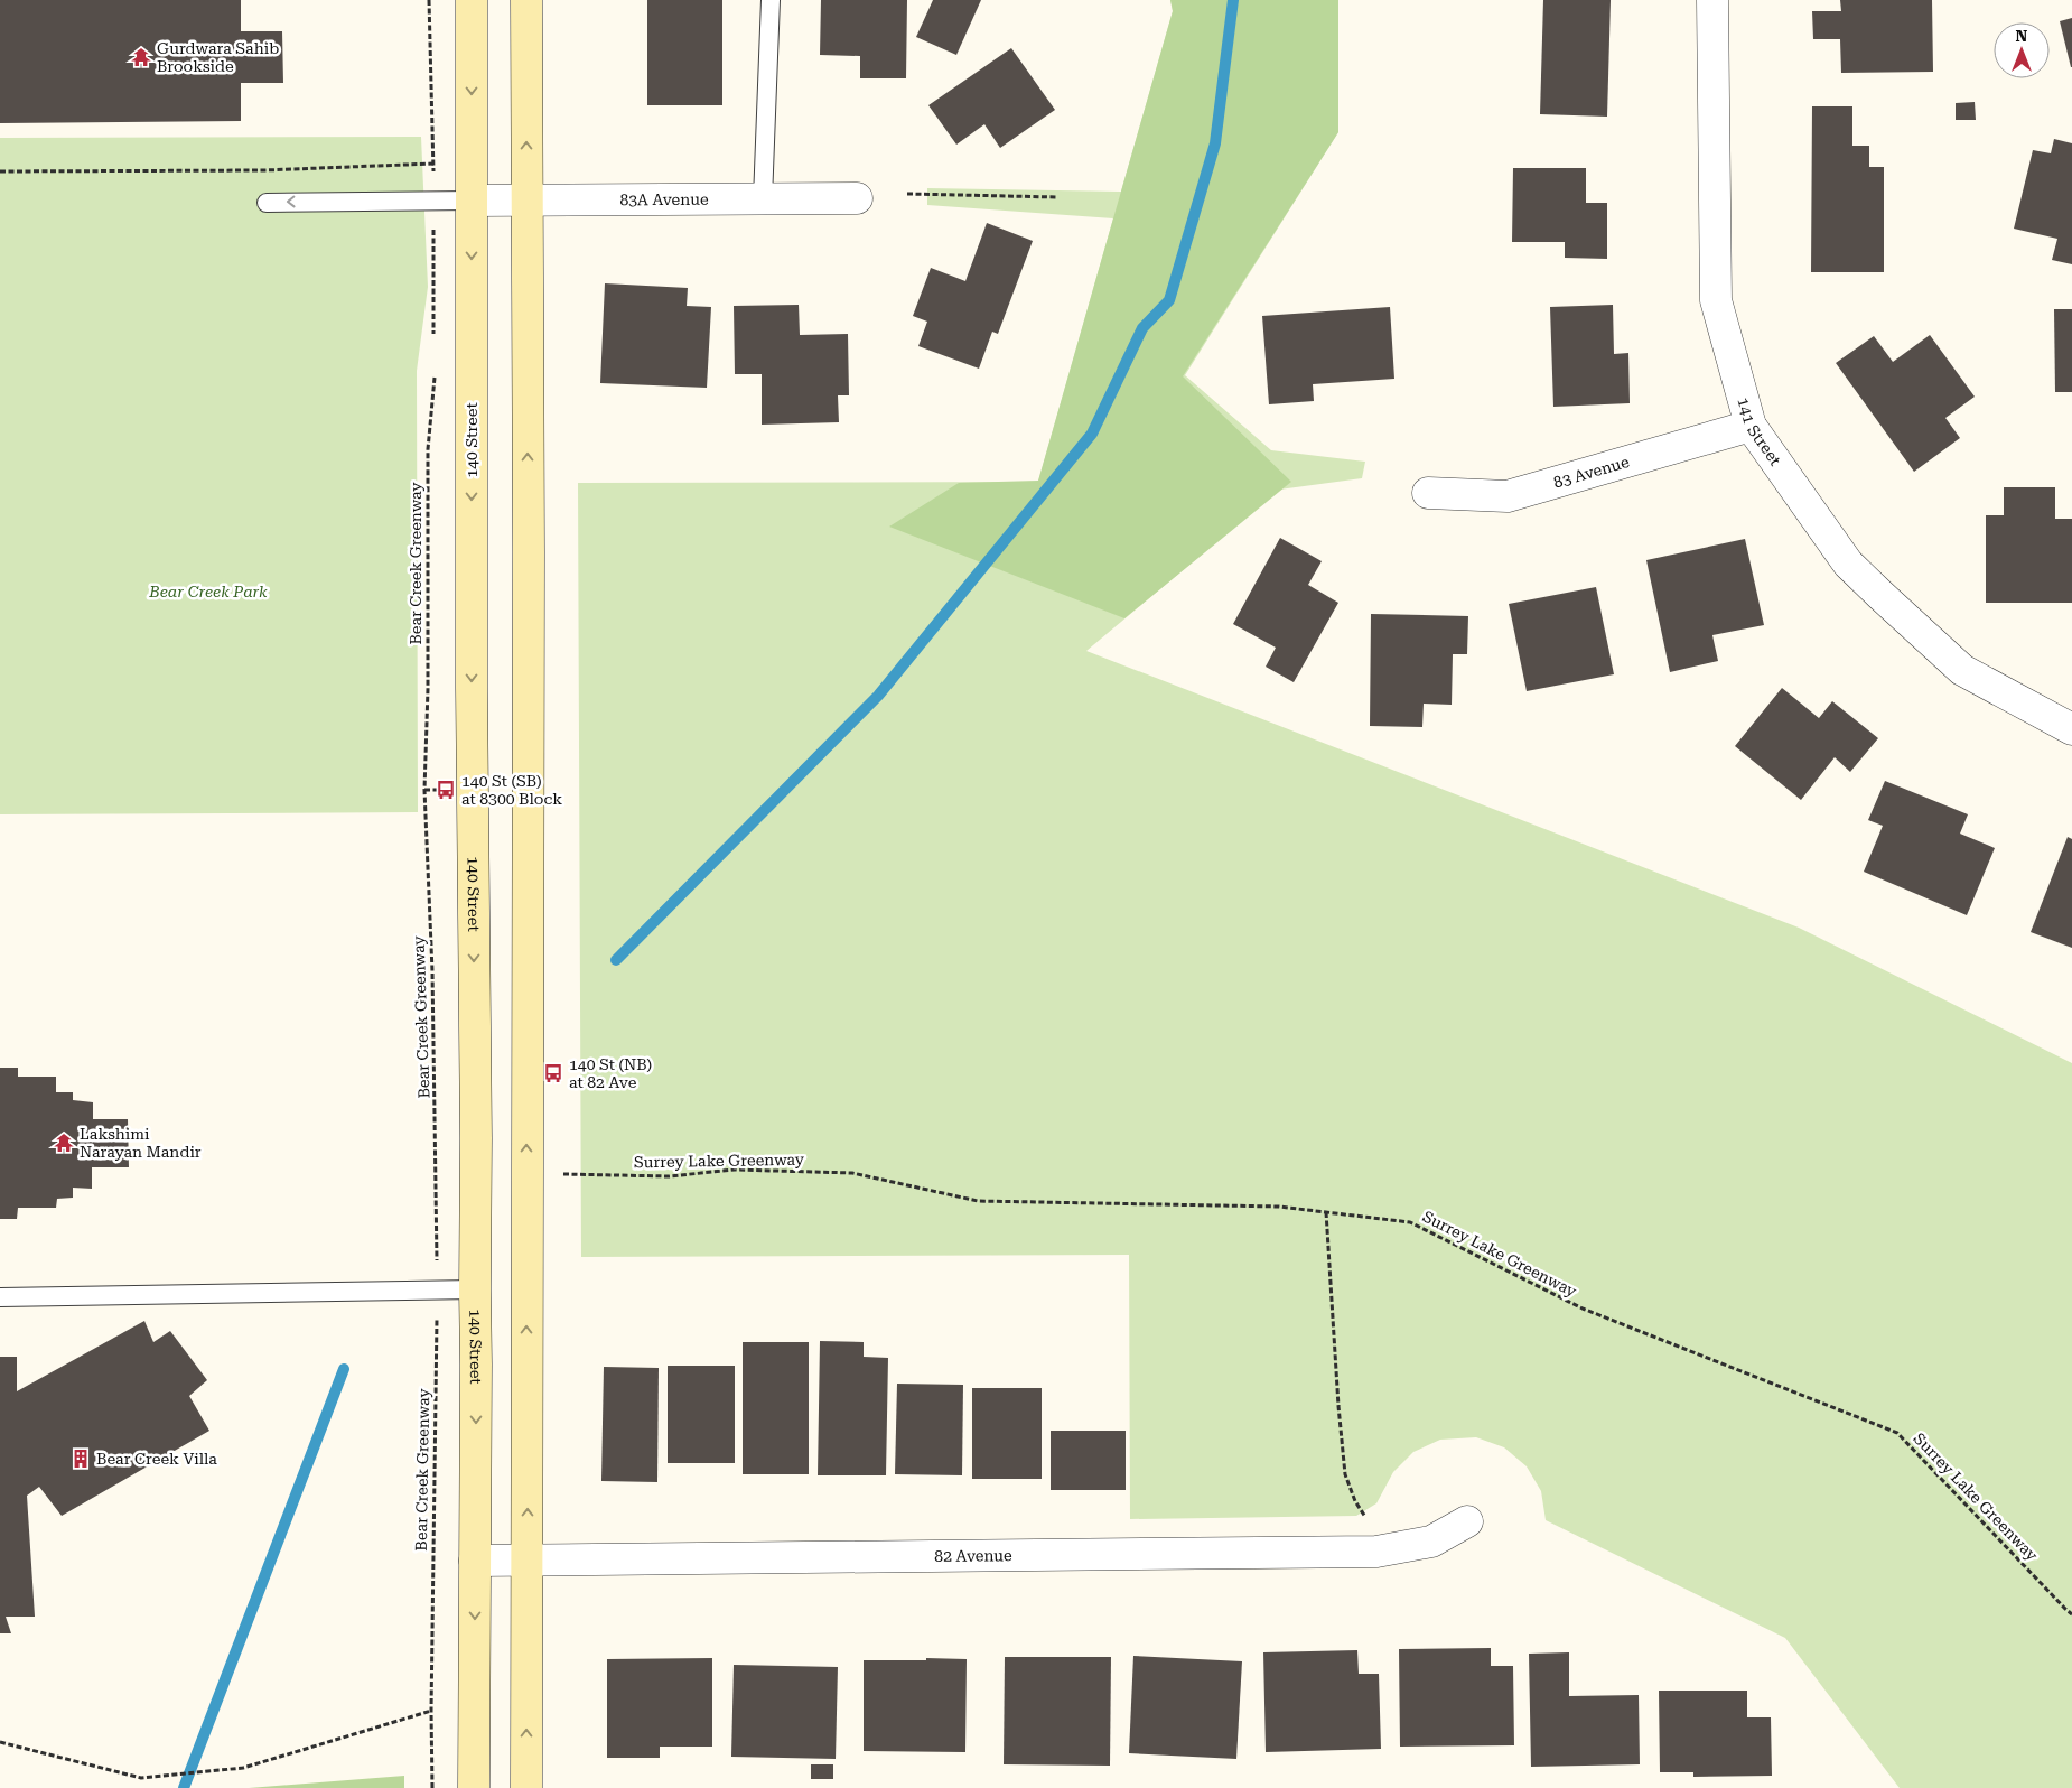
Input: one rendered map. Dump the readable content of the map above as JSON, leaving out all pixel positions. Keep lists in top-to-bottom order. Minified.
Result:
{"streets":{"main road":["140 Street"],"street":["83A Avenue","141 Street","83 Avenue","82 Avenue"],"path":["Bear Creek Greenway","Surrey Lake Greenway"]},"crossings":[["83A Avenue","140 Street"],["141 Street","83 Avenue"],["140 Street","82 Avenue"]],"parks":["Bear Creek Park"],"places":{"temple":["Gurdwara Sahib Brookside","Lakshimi Narayan Mandir"],"bus stop":["140 St (SB) at 8300 Block","140 St (NB) at 82 Ave"],"building":["Bear Creek Villa"]},"north":"top"}
